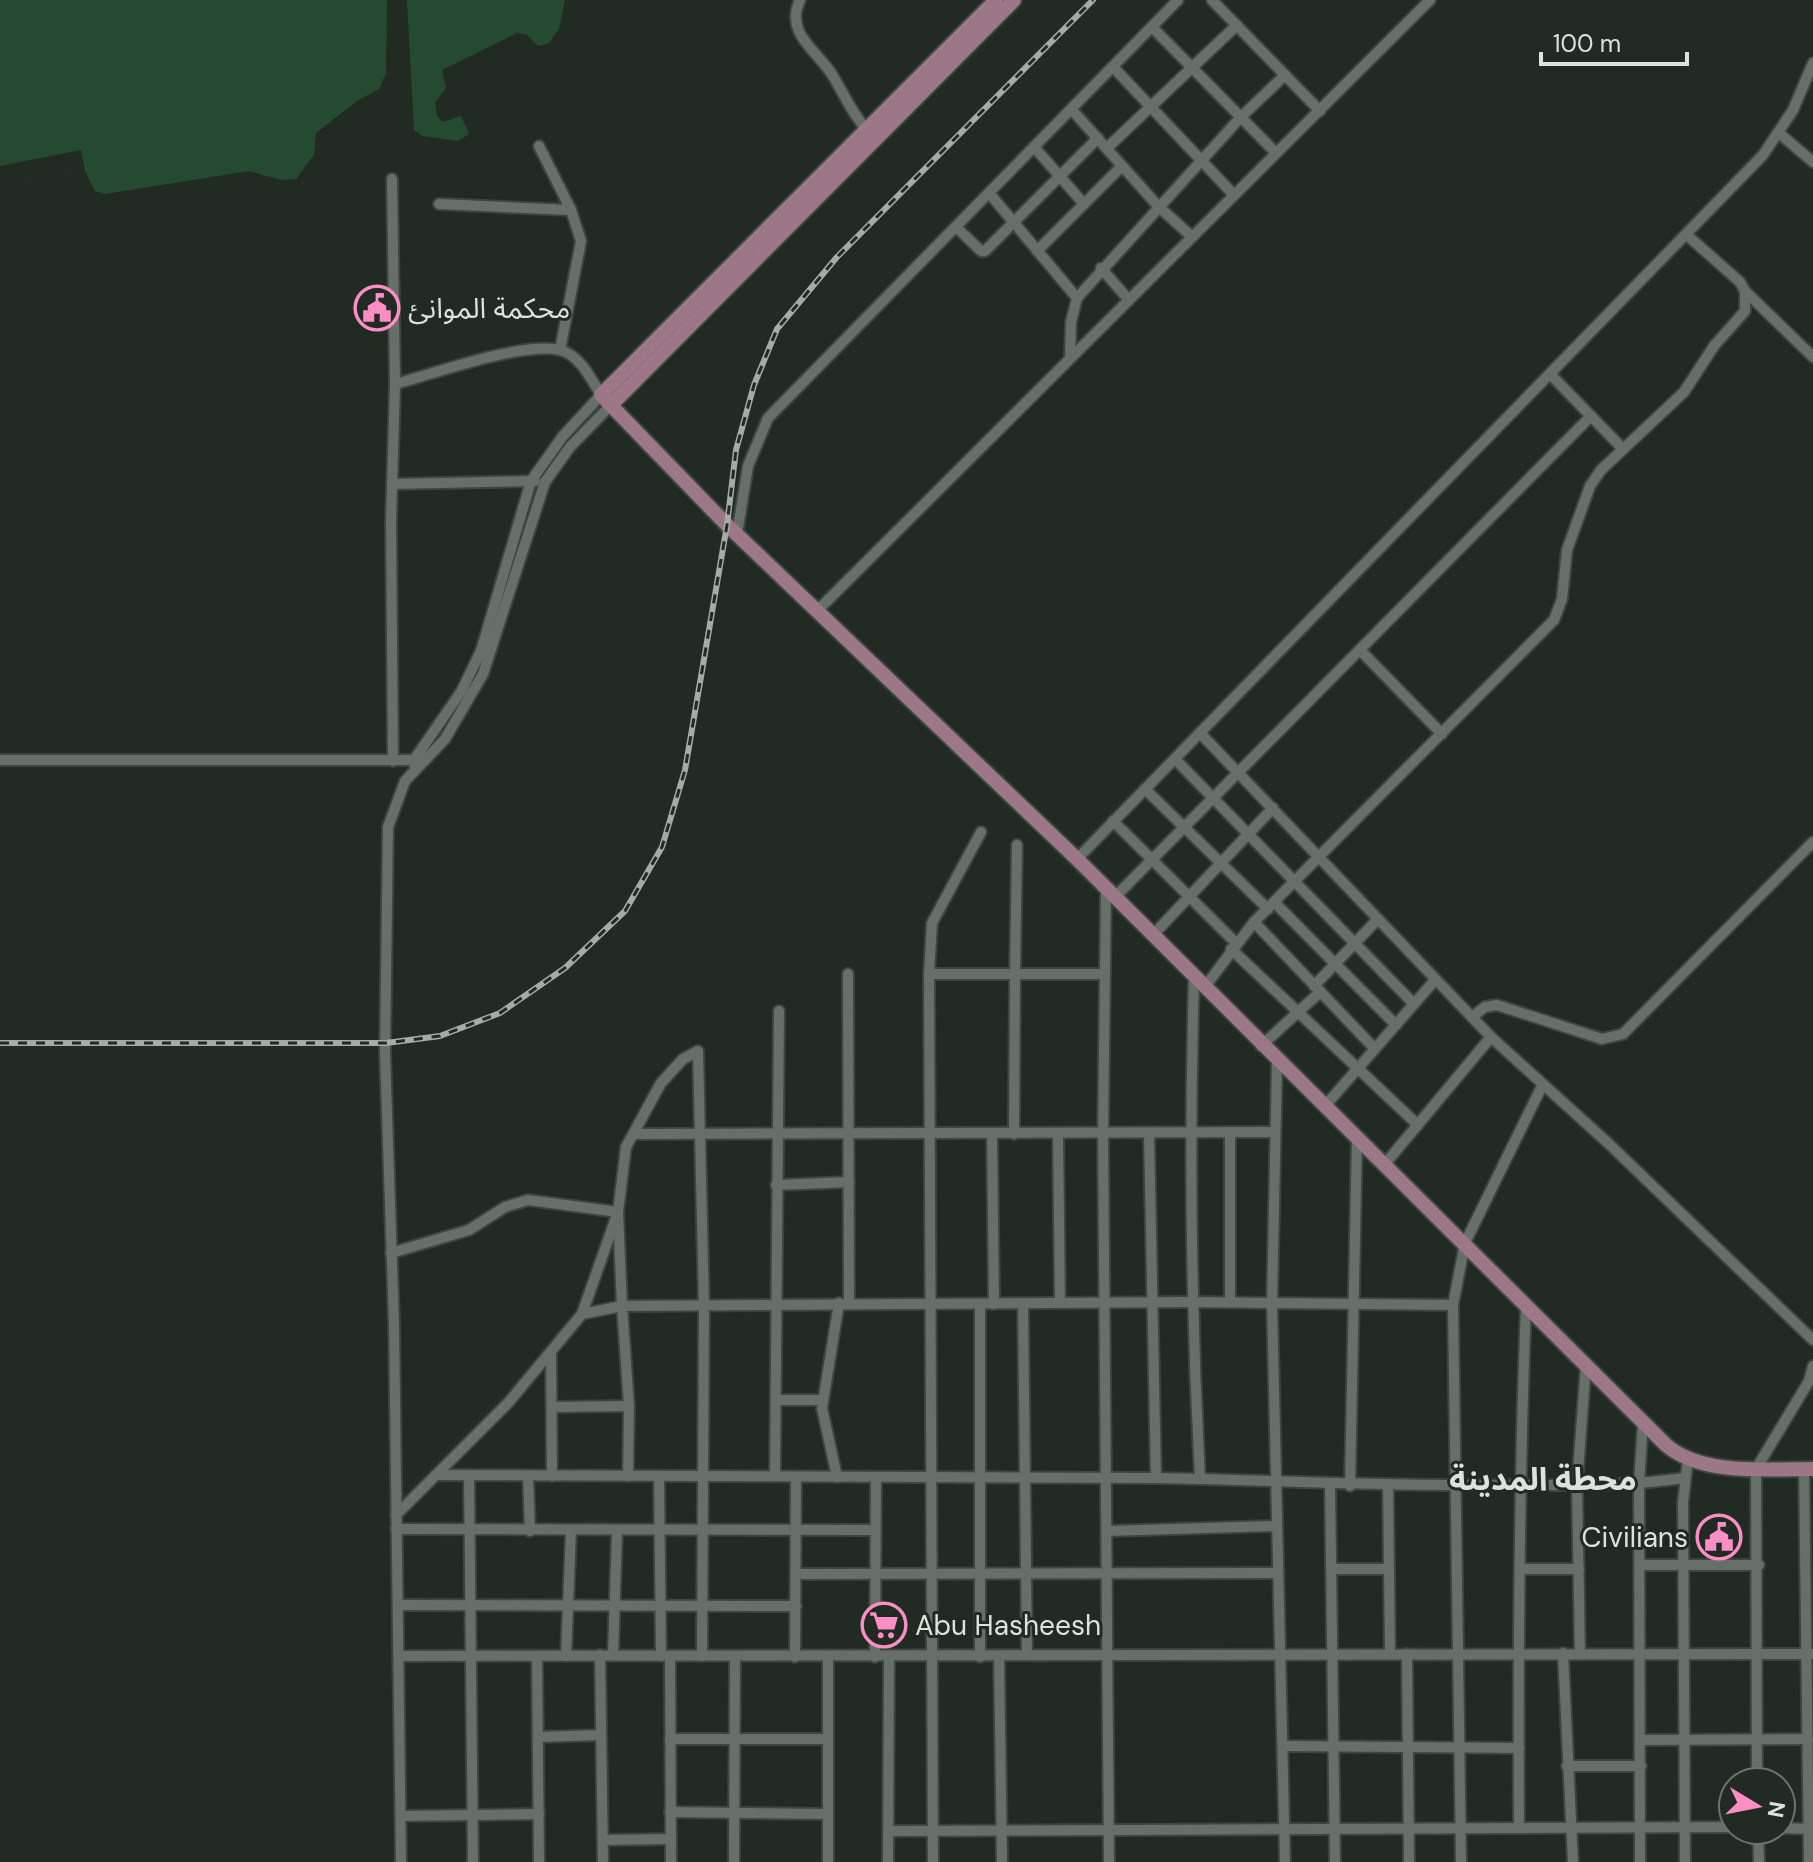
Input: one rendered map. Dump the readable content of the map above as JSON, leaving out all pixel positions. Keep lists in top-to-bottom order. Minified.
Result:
{"districts":["محطة المدينة"],"places":{"public building":["محكمة الموانئ","Civilians"],"supermarket":["Abu Hasheesh"]},"scale_bar":"100 m","north":"right"}
